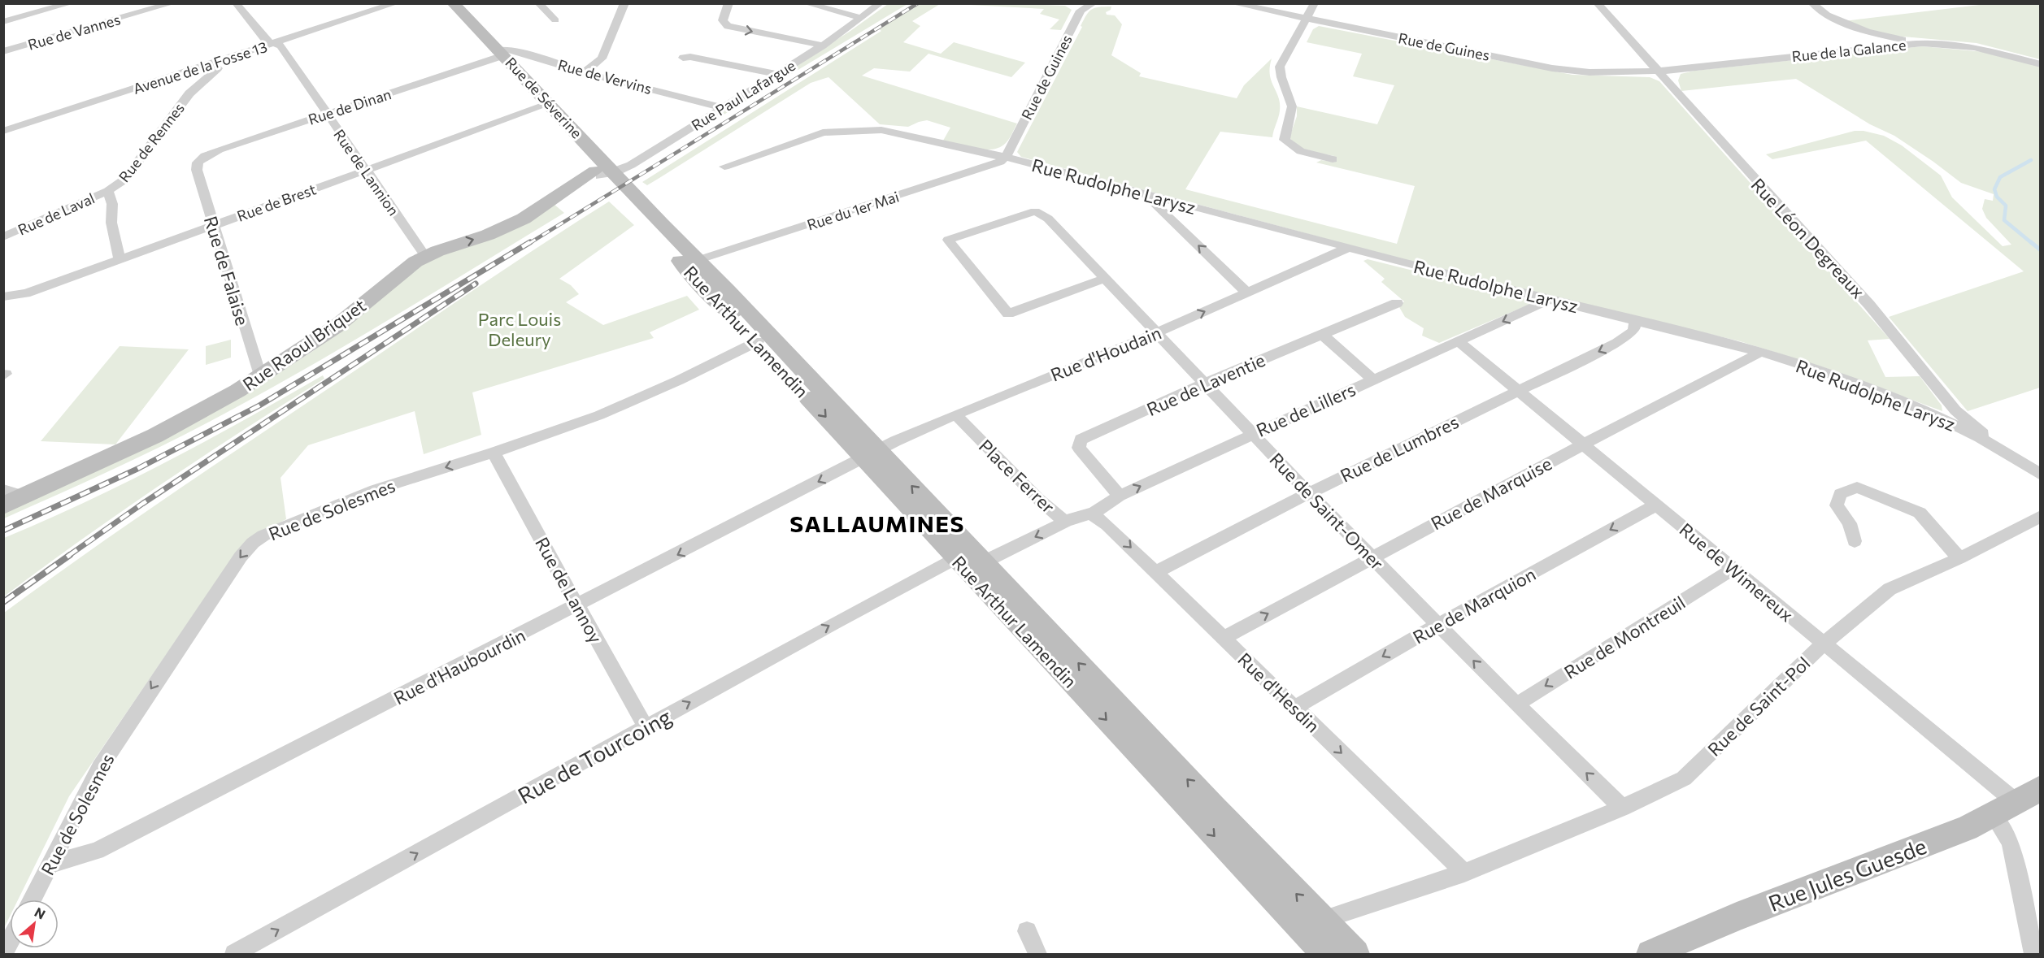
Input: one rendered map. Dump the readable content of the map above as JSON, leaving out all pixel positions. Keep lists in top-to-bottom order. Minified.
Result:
{"streets":{"main road":["Rue de Séverine","Rue Arthur Lamendin","Rue Raoul Briquet","Rue Jules Guesde"],"street":["Rue de Vannes","Rue de Guines","Rue de la Galance","Avenue de la Fosse 13","Rue de Vervins","Rue Paul Lafargue","Rue de Dinan","Rue de Rennes","Rue de Lannion","Rue Rudolphe Larysz","Rue de Brest","Rue du 1er Mai","Rue de Laval","Rue Léon Degreaux","Rue de Falaise","Rue d'Houdain","Rue de Laventie","Rue de Lillers","Rue de Lumbres","Place Ferrer","Rue de Marquise","Rue de Solesmes","Rue de Saint-Omer","Rue de Wimereux","Rue de Lannoy","Rue de Marquion","Rue de Montreuil","Rue d'Haubourdin","Rue d'Hesdin","Rue de Saint-Pol","Rue de Tourcoing"]},"crossings":[["Rue de Guines","Rue de la Galance"],["Rue de Guines","Rue Rudolphe Larysz"],["Rue de Guines","Rue du 1er Mai"],["Rue de Guines","Rue Léon Degreaux"],["Rue de la Galance","Rue Léon Degreaux"],["Avenue de la Fosse 13","Rue de Rennes"],["Avenue de la Fosse 13","Rue de Lannion"],["Rue de Vervins","Rue Paul Lafargue"],["Rue de Vervins","Rue de Séverine"],["Rue de Vervins","Rue de Dinan"],["Rue Paul Lafargue","Rue de Séverine"],["Rue Paul Lafargue","Rue Arthur Lamendin"],["Rue Paul Lafargue","Rue Raoul Briquet"],["Rue de Séverine","Rue de Dinan"],["Rue de Séverine","Rue de Brest"],["Rue de Séverine","Rue Arthur Lamendin"],["Rue de Séverine","Rue Raoul Briquet"],["Rue de Dinan","Rue de Lannion"],["Rue de Dinan","Rue de Falaise"],["Rue de Rennes","Rue de Brest"],["Rue de Rennes","Rue de Laval"],["Rue de Lannion","Rue de Brest"],["Rue de Lannion","Rue Raoul Briquet"],["Rue Rudolphe Larysz","Rue du 1er Mai"],["Rue Rudolphe Larysz","Rue Léon Degreaux"],["Rue Rudolphe Larysz","Rue d'Houdain"],["Rue Rudolphe Larysz","Rue de Lillers"],["Rue Rudolphe Larysz","Rue de Lumbres"],["Rue Rudolphe Larysz","Rue de Marquise"],["Rue de Brest","Rue de Falaise"],["Rue du 1er Mai","Rue Arthur Lamendin"],["Rue de Falaise","Rue Raoul Briquet"],["Rue Arthur Lamendin","Rue Raoul Briquet"],["Rue Arthur Lamendin","Rue d'Houdain"],["Rue Arthur Lamendin","Place Ferrer"],["Rue Arthur Lamendin","Rue de Solesmes"],["Rue Arthur Lamendin","Rue d'Haubourdin"],["Rue Arthur Lamendin","Rue de Saint-Pol"],["Rue Arthur Lamendin","Rue de Tourcoing"],["Rue d'Houdain","Place Ferrer"],["Rue d'Houdain","Rue de Saint-Omer"],["Rue d'Houdain","Rue d'Haubourdin"],["Rue de Laventie","Rue de Lillers"],["Rue de Laventie","Rue de Saint-Omer"],["Rue de Lillers","Place Ferrer"],["Rue de Lillers","Rue de Saint-Omer"],["Rue de Lillers","Rue de Wimereux"],["Rue de Lillers","Rue d'Hesdin"],["Rue de Lumbres","Rue de Saint-Omer"],["Rue de Lumbres","Rue de Wimereux"],["Rue de Lumbres","Rue d'Hesdin"],["Place Ferrer","Rue de Tourcoing"],["Rue de Marquise","Rue de Saint-Omer"],["Rue de Marquise","Rue de Wimereux"],["Rue de Marquise","Rue d'Hesdin"],["Rue de Solesmes","Rue de Lannoy"],["Rue de Solesmes","Rue d'Haubourdin"],["Rue de Saint-Omer","Rue de Marquion"],["Rue de Saint-Omer","Rue de Montreuil"],["Rue de Saint-Omer","Rue de Saint-Pol"],["Rue de Wimereux","Rue de Marquion"],["Rue de Wimereux","Rue de Montreuil"],["Rue de Wimereux","Rue de Saint-Pol"],["Rue de Wimereux","Rue Jules Guesde"],["Rue de Lannoy","Rue d'Haubourdin"],["Rue de Lannoy","Rue de Tourcoing"],["Rue de Marquion","Rue d'Hesdin"],["Rue d'Hesdin","Rue de Saint-Pol"]],"one_way":["Place Ferrer","Rue de Solesmes","Rue de Marquion","Rue de Montreuil","Rue d'Haubourdin","Rue d'Hesdin","Rue de Tourcoing"],"districts":["SALLAUMINES"],"parks":["Parc Louis Deleury"],"north":"top right"}
